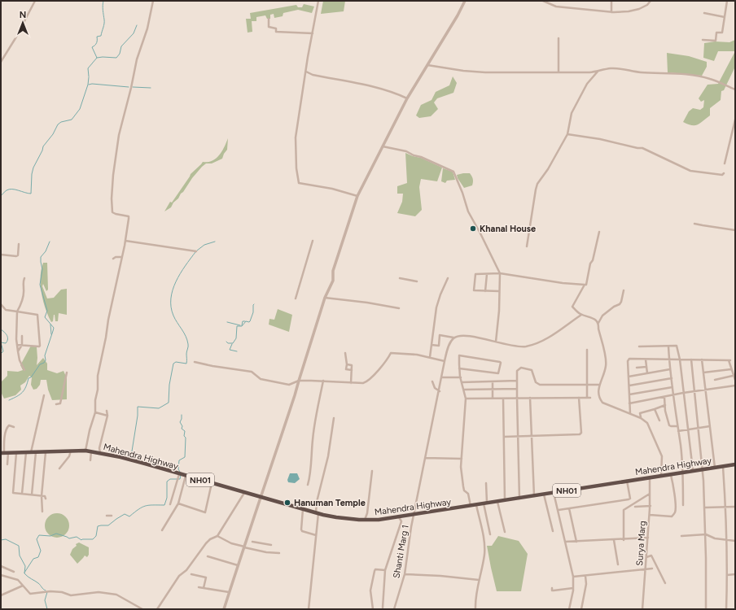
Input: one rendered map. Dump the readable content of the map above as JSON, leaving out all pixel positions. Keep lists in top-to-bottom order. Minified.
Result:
{"streets":{"highway":["Mahendra Highway","NH01"],"street":["Surya Marg","Shanti Marg 1"]},"crossings":[["Mahendra Highway","Surya Marg"],["Mahendra Highway","Shanti Marg 1"]],"places":["Khanal House","Hanuman Temple"],"north":"top"}
